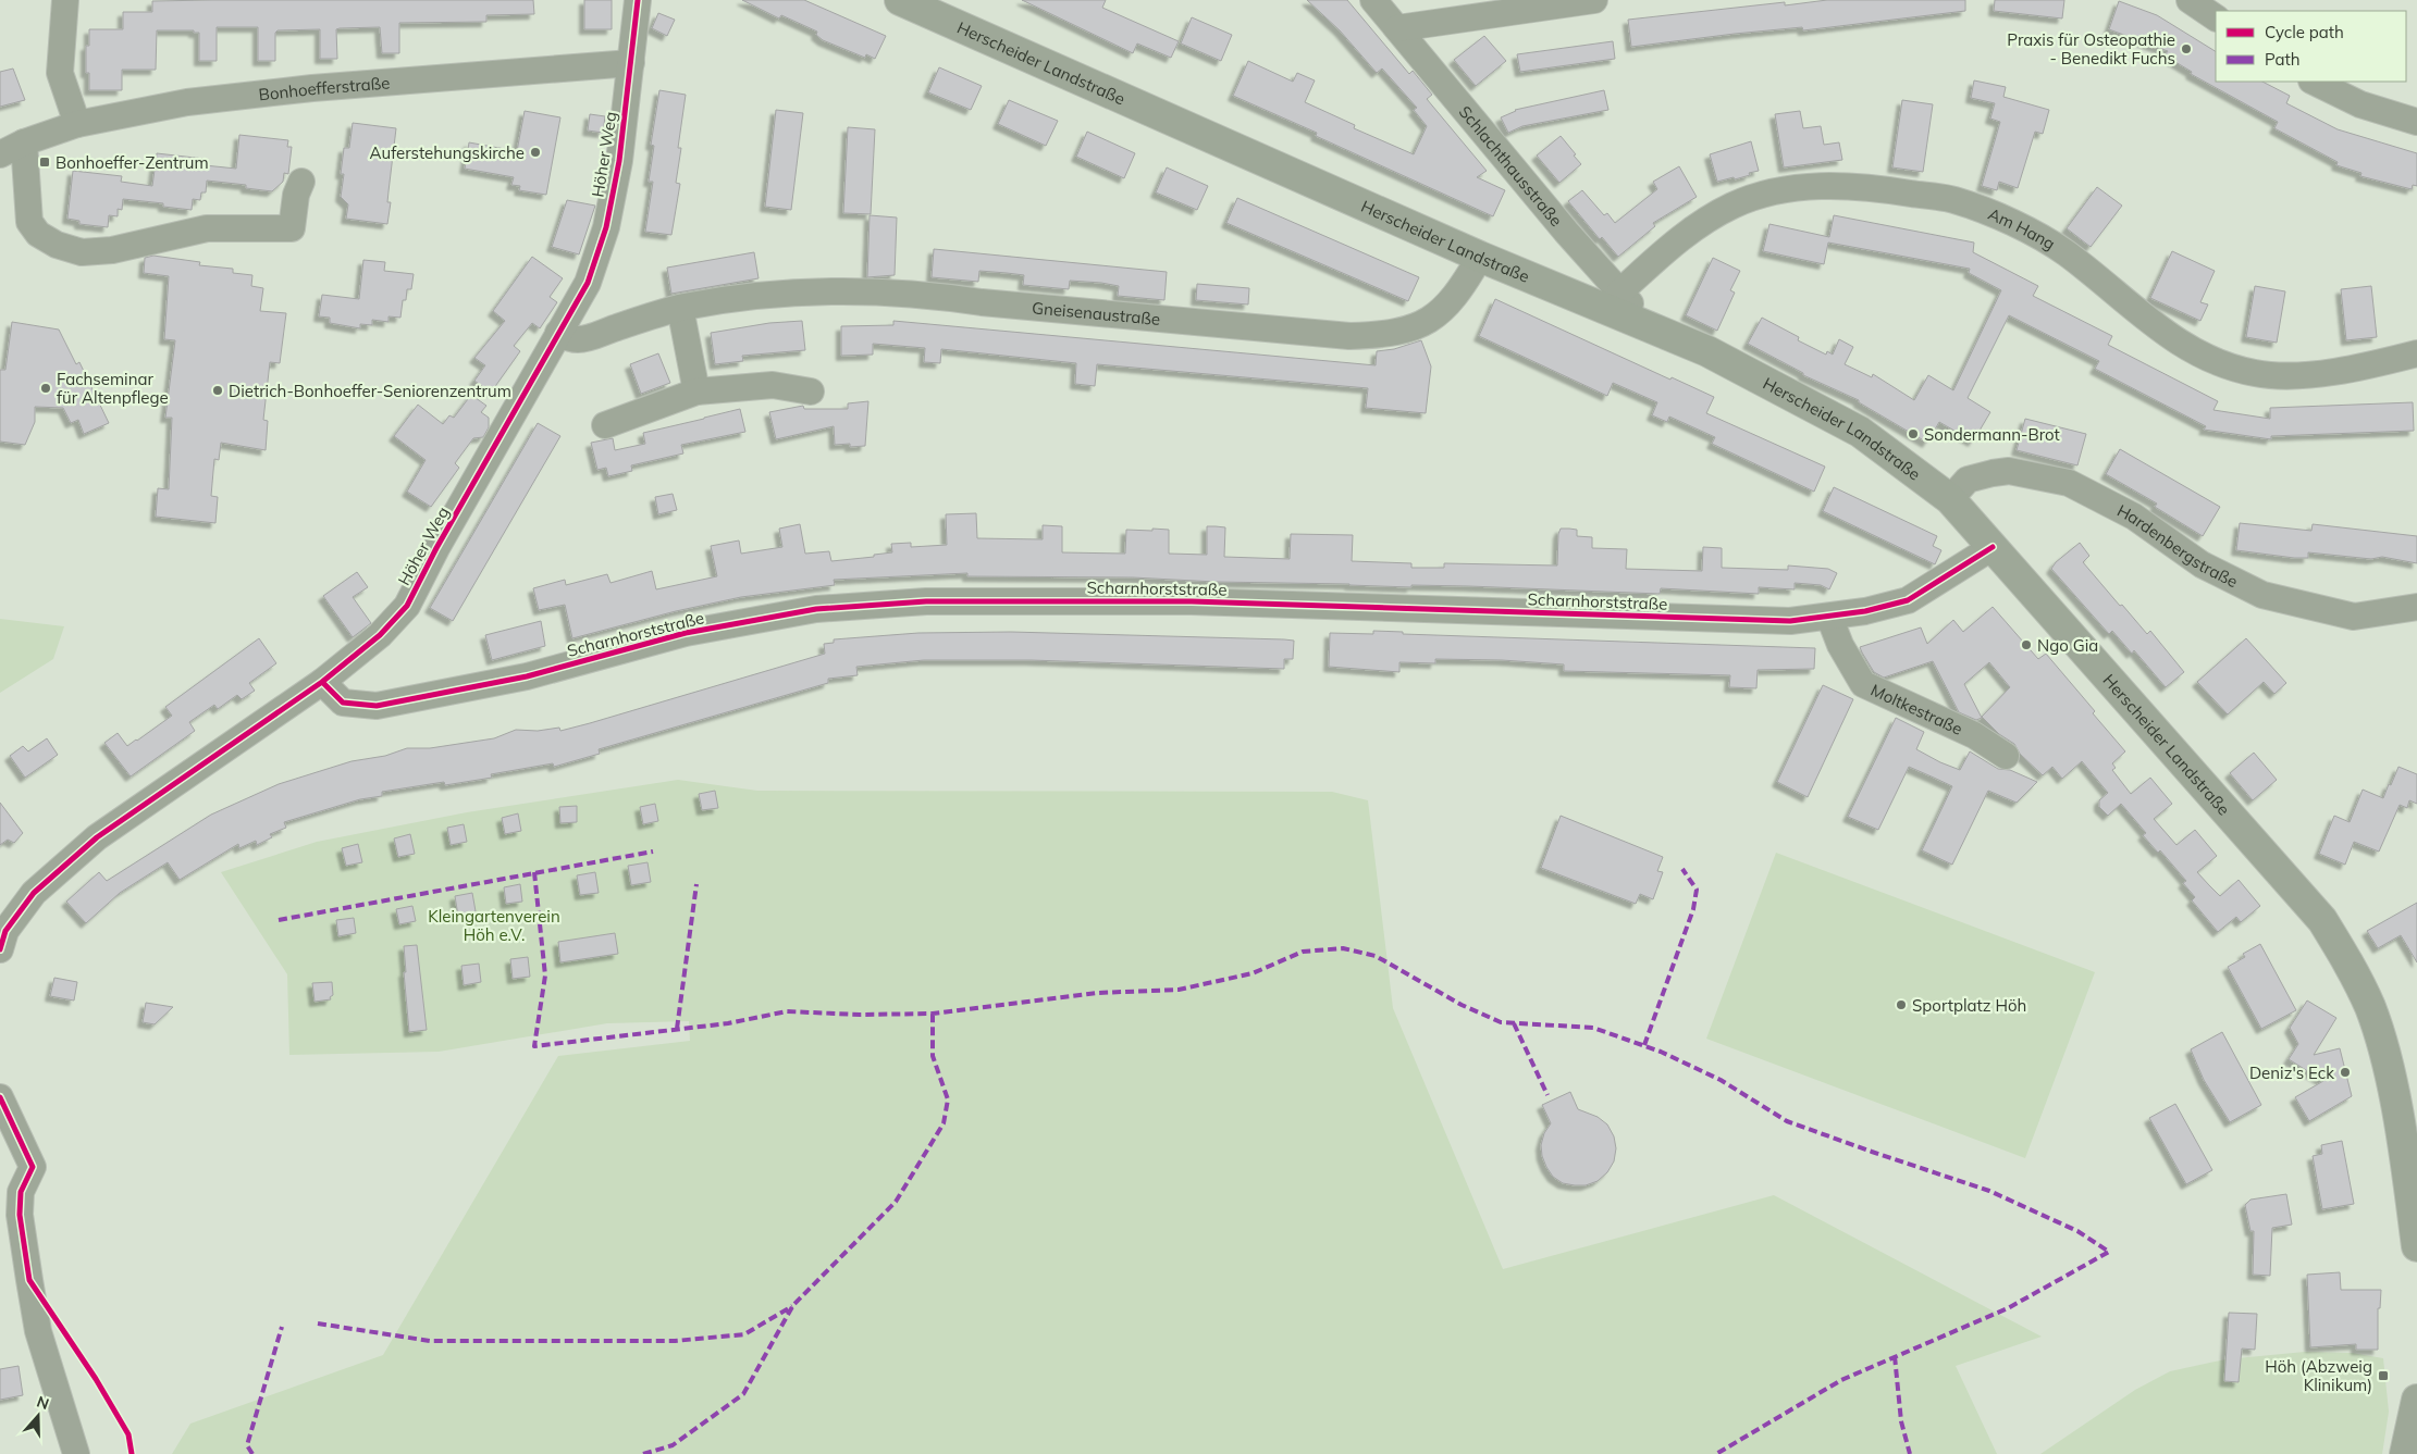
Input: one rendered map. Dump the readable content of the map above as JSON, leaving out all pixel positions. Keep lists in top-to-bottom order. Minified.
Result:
{"streets":{"main road":["Herscheider Landstraße"],"street":["Bonhoefferstraße","Höher Weg","Schlachthausstraße","Am Hang","Gneisenaustraße","Hardenbergstraße","Scharnhorststraße","Moltkestraße"]},"crossings":[["Herscheider Landstraße","Schlachthausstraße"],["Herscheider Landstraße","Gneisenaustraße"],["Herscheider Landstraße","Hardenbergstraße"],["Herscheider Landstraße","Scharnhorststraße"],["Bonhoefferstraße","Höher Weg"],["Höher Weg","Gneisenaustraße"],["Höher Weg","Scharnhorststraße"],["Schlachthausstraße","Am Hang"],["Scharnhorststraße","Moltkestraße"]],"parks":["Kleingartenverein Höh e.V."],"places":{"other":["Praxis für Osteopathie - Benedikt Fuchs","Auferstehungskirche","Fachseminar für Altenpflege","Dietrich-Bonhoeffer-Seniorenzentrum","Sondermann-Brot","Ngo Gia","Sportplatz Höh","Deniz's Eck"],"transit":["Bonhoeffer-Zentrum","Höh (Abzweig Klinikum)"]},"legend":["Cycle path","Path"],"north":"top"}
